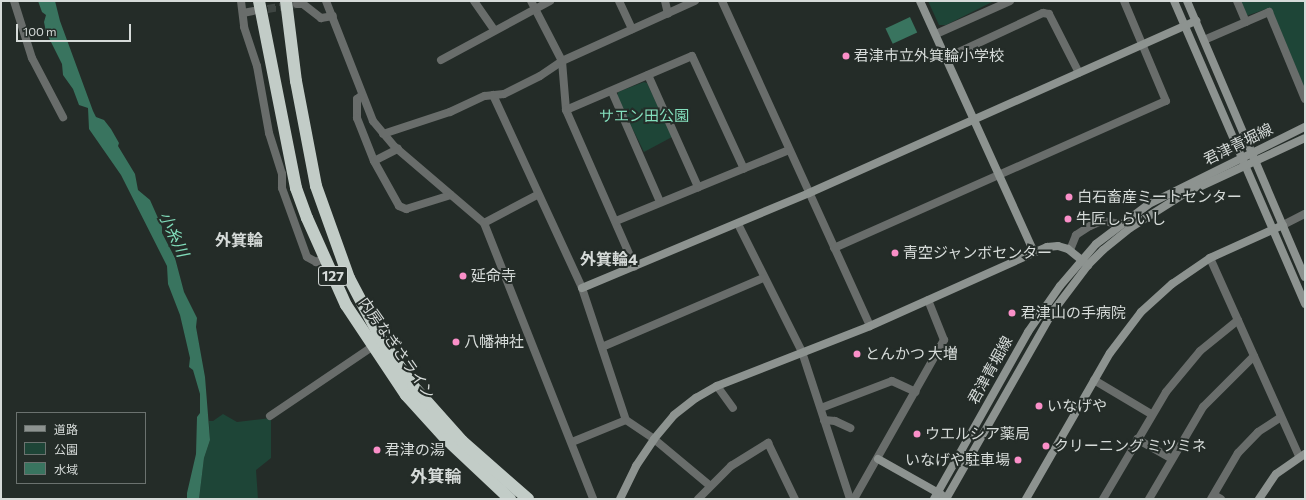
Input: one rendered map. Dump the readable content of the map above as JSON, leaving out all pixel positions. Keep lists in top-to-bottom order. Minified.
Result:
{"streets":{"highway":["127","内房なぎさライン"],"street":["君津青堀線"]},"districts":["外箕輪","外箕輪4","外箕輪"],"water":["小糸川"],"parks":["サエン田公園"],"places":["君津市立外箕輪小学校","白石畜産ミートセンター","牛匠しらいし","青空ジャンボセンター","延命寺","君津山の手病院","八幡神社","とんかつ 大増","いなげや","ウエルシア薬局","クリーニング ミツミネ","君津の湯","いなげや駐車場"],"legend":["道路","公園","水域"],"scale_bar":"100 m"}
